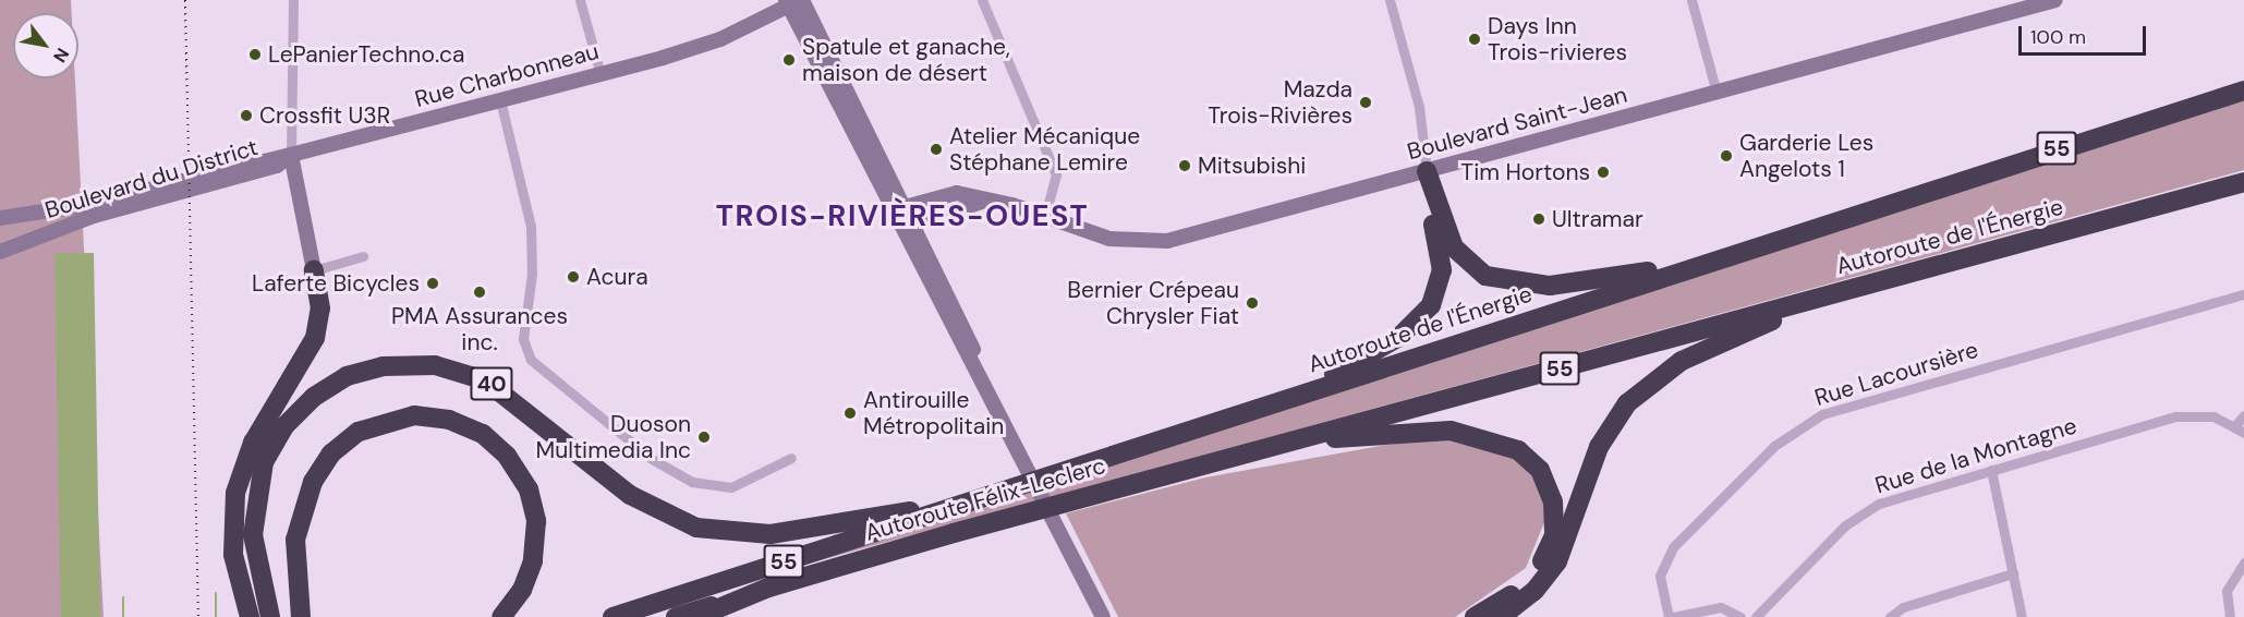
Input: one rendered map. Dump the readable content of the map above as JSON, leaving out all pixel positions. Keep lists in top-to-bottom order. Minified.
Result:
{"streets":{"highway":["55","Autoroute de l'Énergie","40","Autoroute Félix-Leclerc"],"street":["Rue Charbonneau","Boulevard Saint-Jean","Boulevard du District","Rue Lacoursière","Rue de la Montagne"]},"crossings":[["Rue Charbonneau","Boulevard du District"],["55","Autoroute Félix-Leclerc"],["Autoroute de l'Énergie","Autoroute Félix-Leclerc"]],"districts":["TROIS-RIVIÈRES-OUEST"],"places":["Days Inn Trois-rivieres","LePanierTechno.ca","Spatule et ganache, maison de désert","Mazda Trois-Rivières","Crossfit U3R","Atelier Mécanique Stéphane Lemire","Garderie Les Angelots 1","Mitsubishi","Tim Hortons","Ultramar","Acura","Laferte Bicycles","PMA Assurances inc.","Bernier Crépeau Chrysler Fiat","Antirouille Métropolitain","Duoson Multimedia Inc"],"scale_bar":"100 m","north":"bottom right"}
